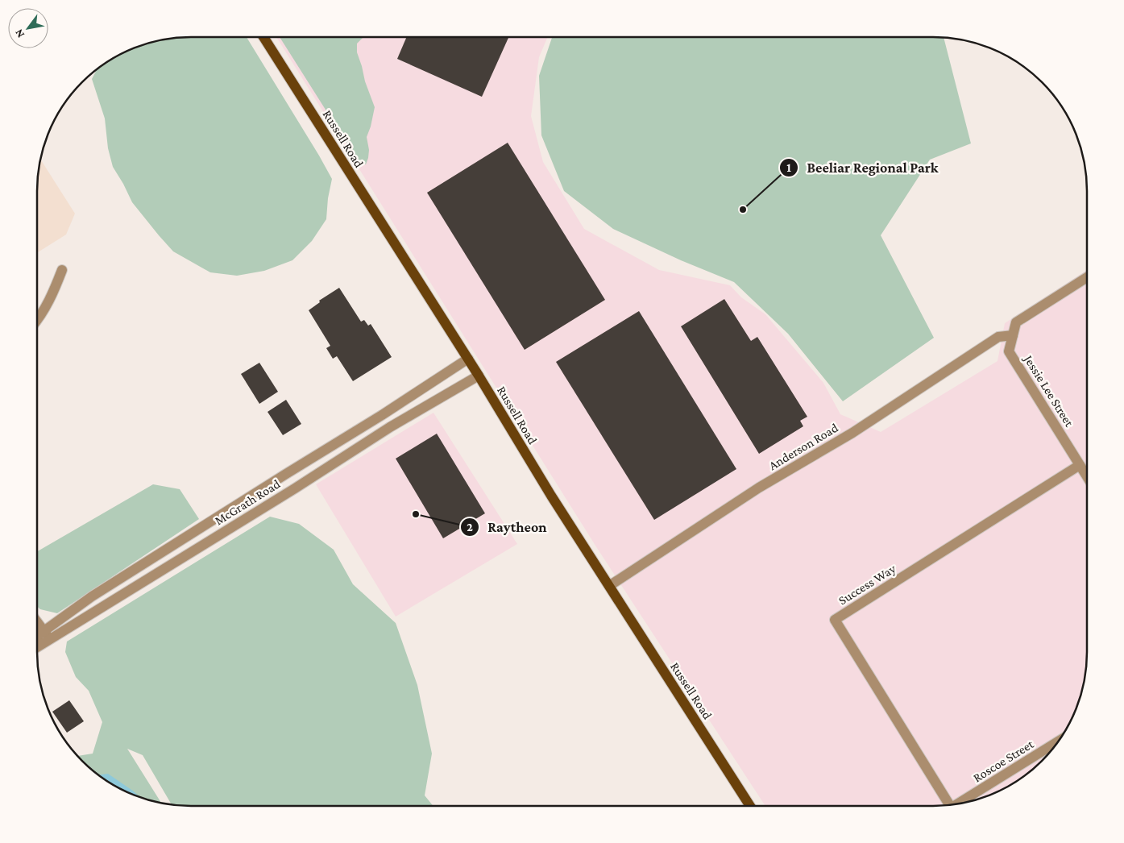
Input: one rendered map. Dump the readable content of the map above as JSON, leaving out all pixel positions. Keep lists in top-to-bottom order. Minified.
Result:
{"streets":{"main road":["Russell Road"],"street":["Jessie Lee Street","Anderson Road","McGrath Road","Success Way","Roscoe Street"]},"crossings":[["Russell Road","Anderson Road"],["Russell Road","McGrath Road"],["Jessie Lee Street","Anderson Road"],["Jessie Lee Street","Success Way"]],"places":["Beeliar Regional Park","Raytheon"],"north":"bottom left"}
